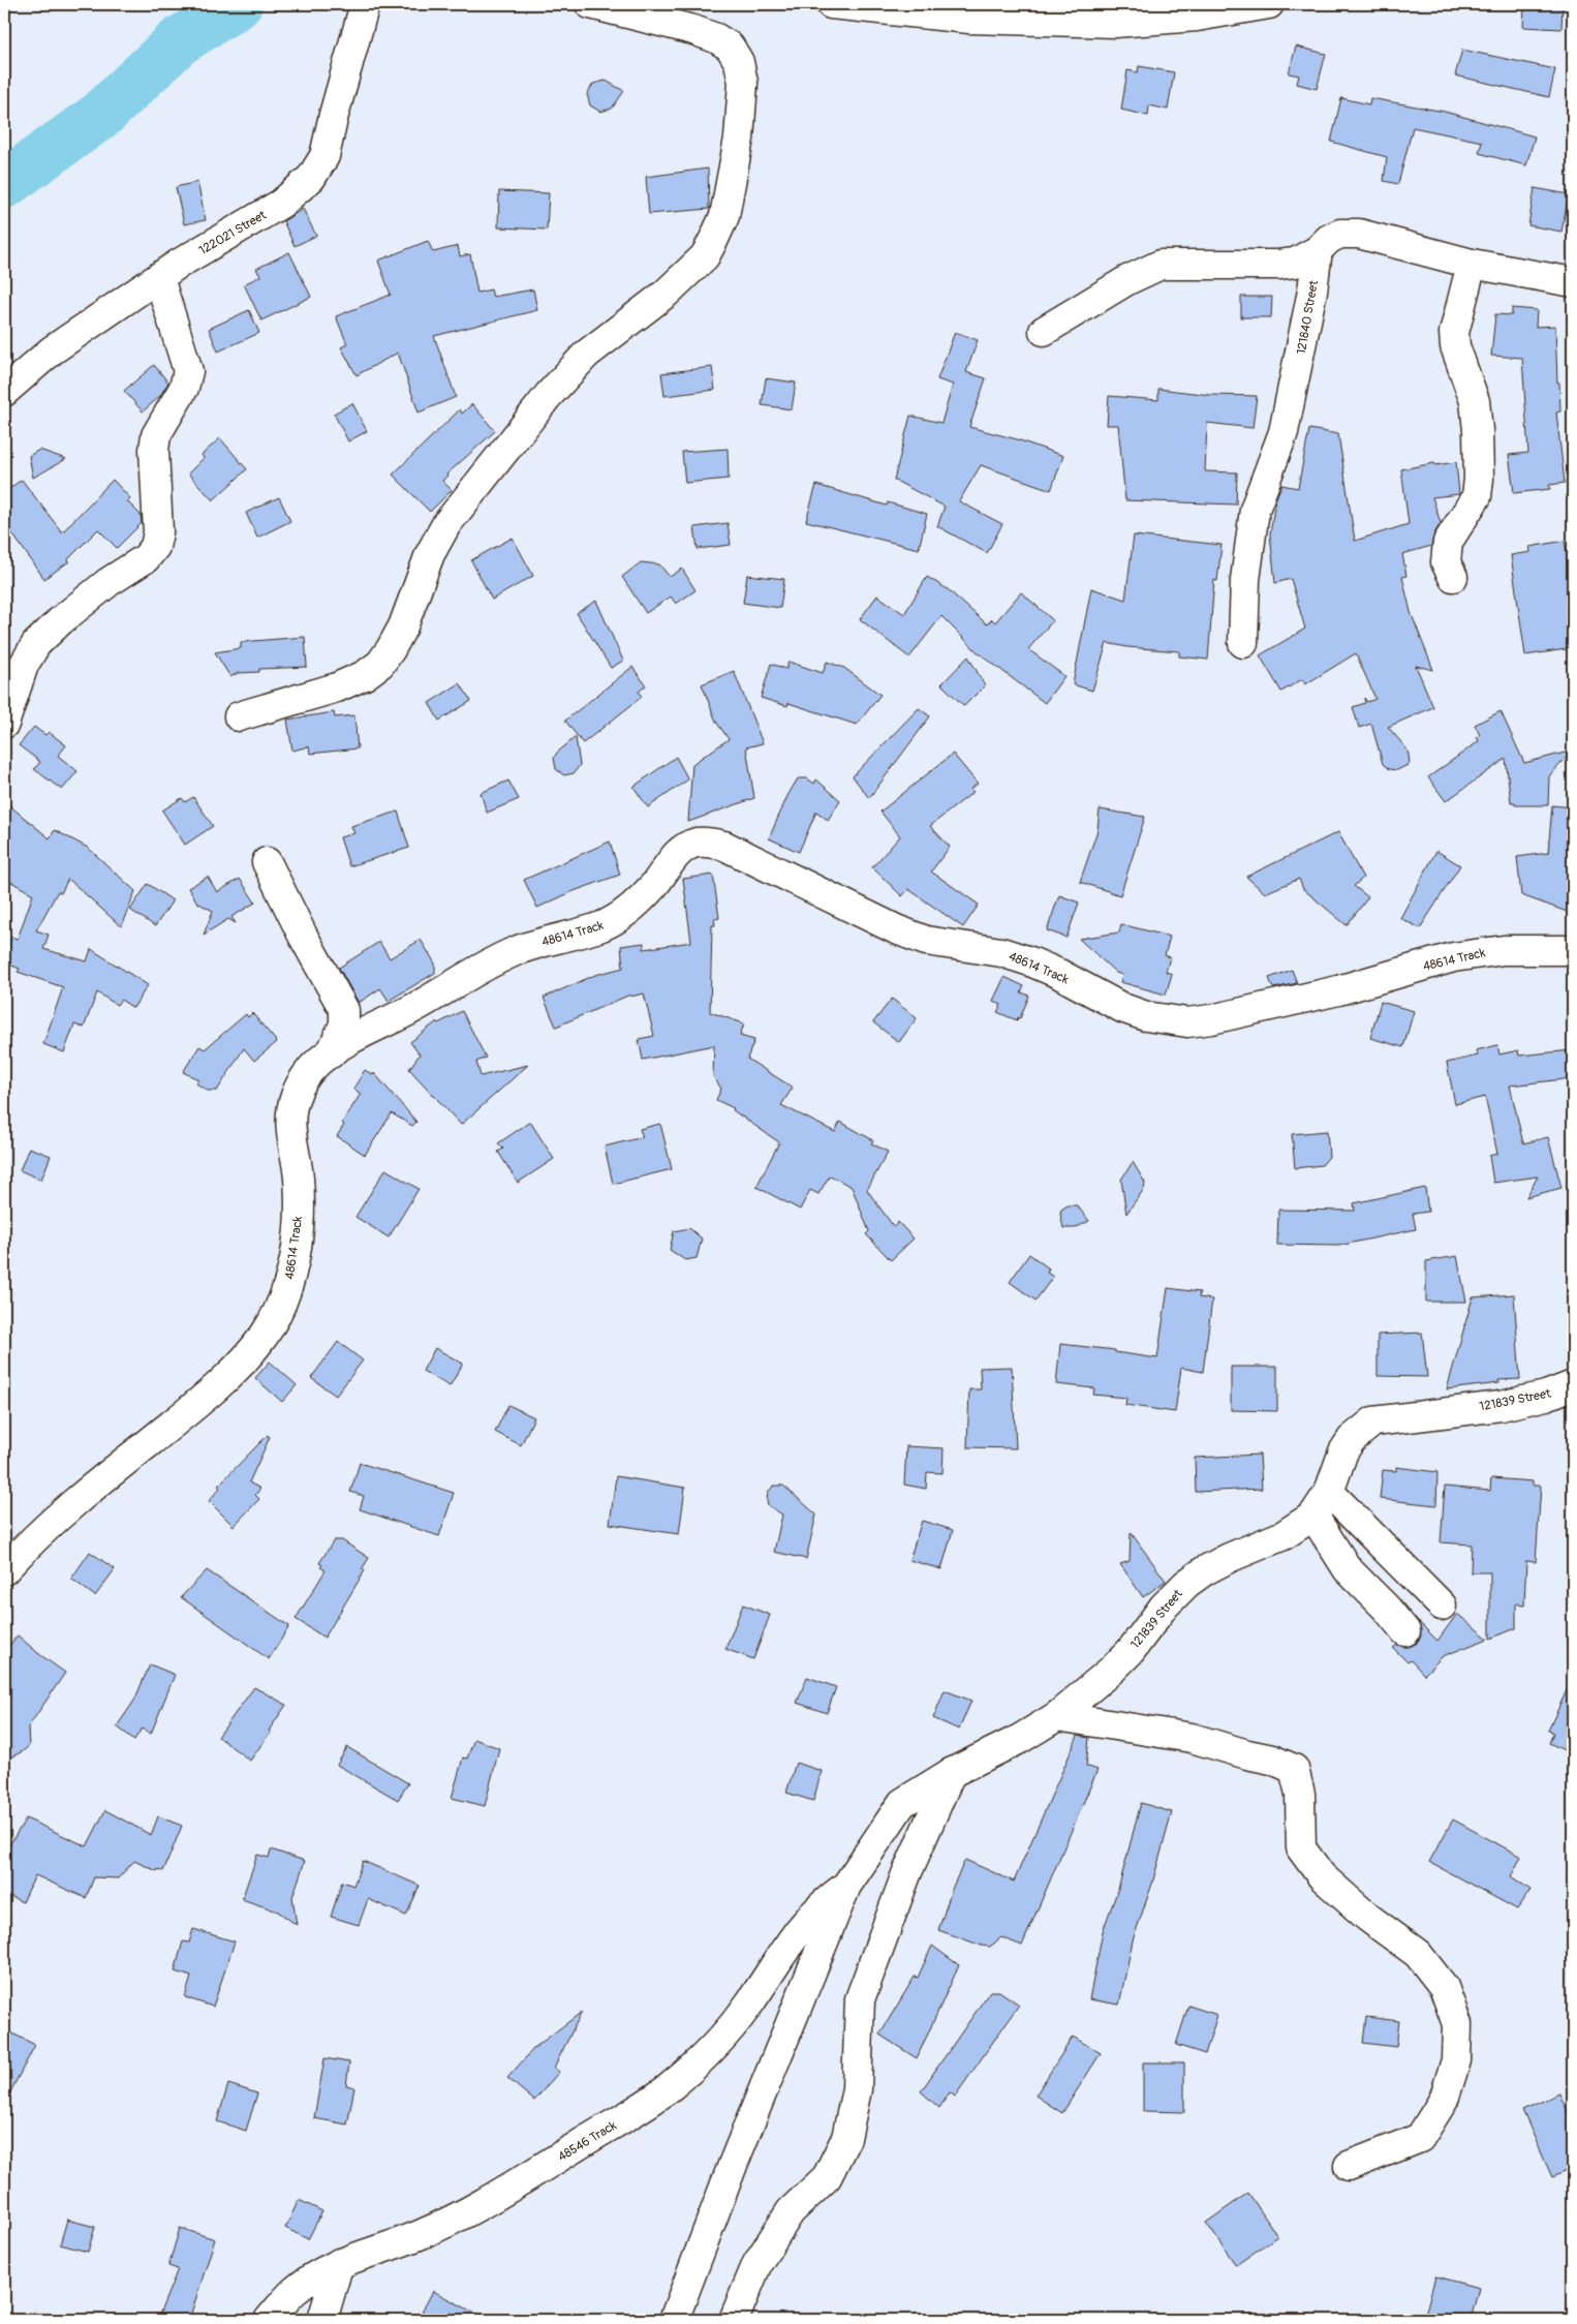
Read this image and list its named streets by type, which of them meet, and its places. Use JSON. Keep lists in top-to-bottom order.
{
  "streets": {
    "street": [
      "122021 Street",
      "121840 Street",
      "48614 Track",
      "121839 Street",
      "48546 Track"
    ]
  },
  "crossings": [
    ["121839 Street", "48546 Track"]
  ]
}
